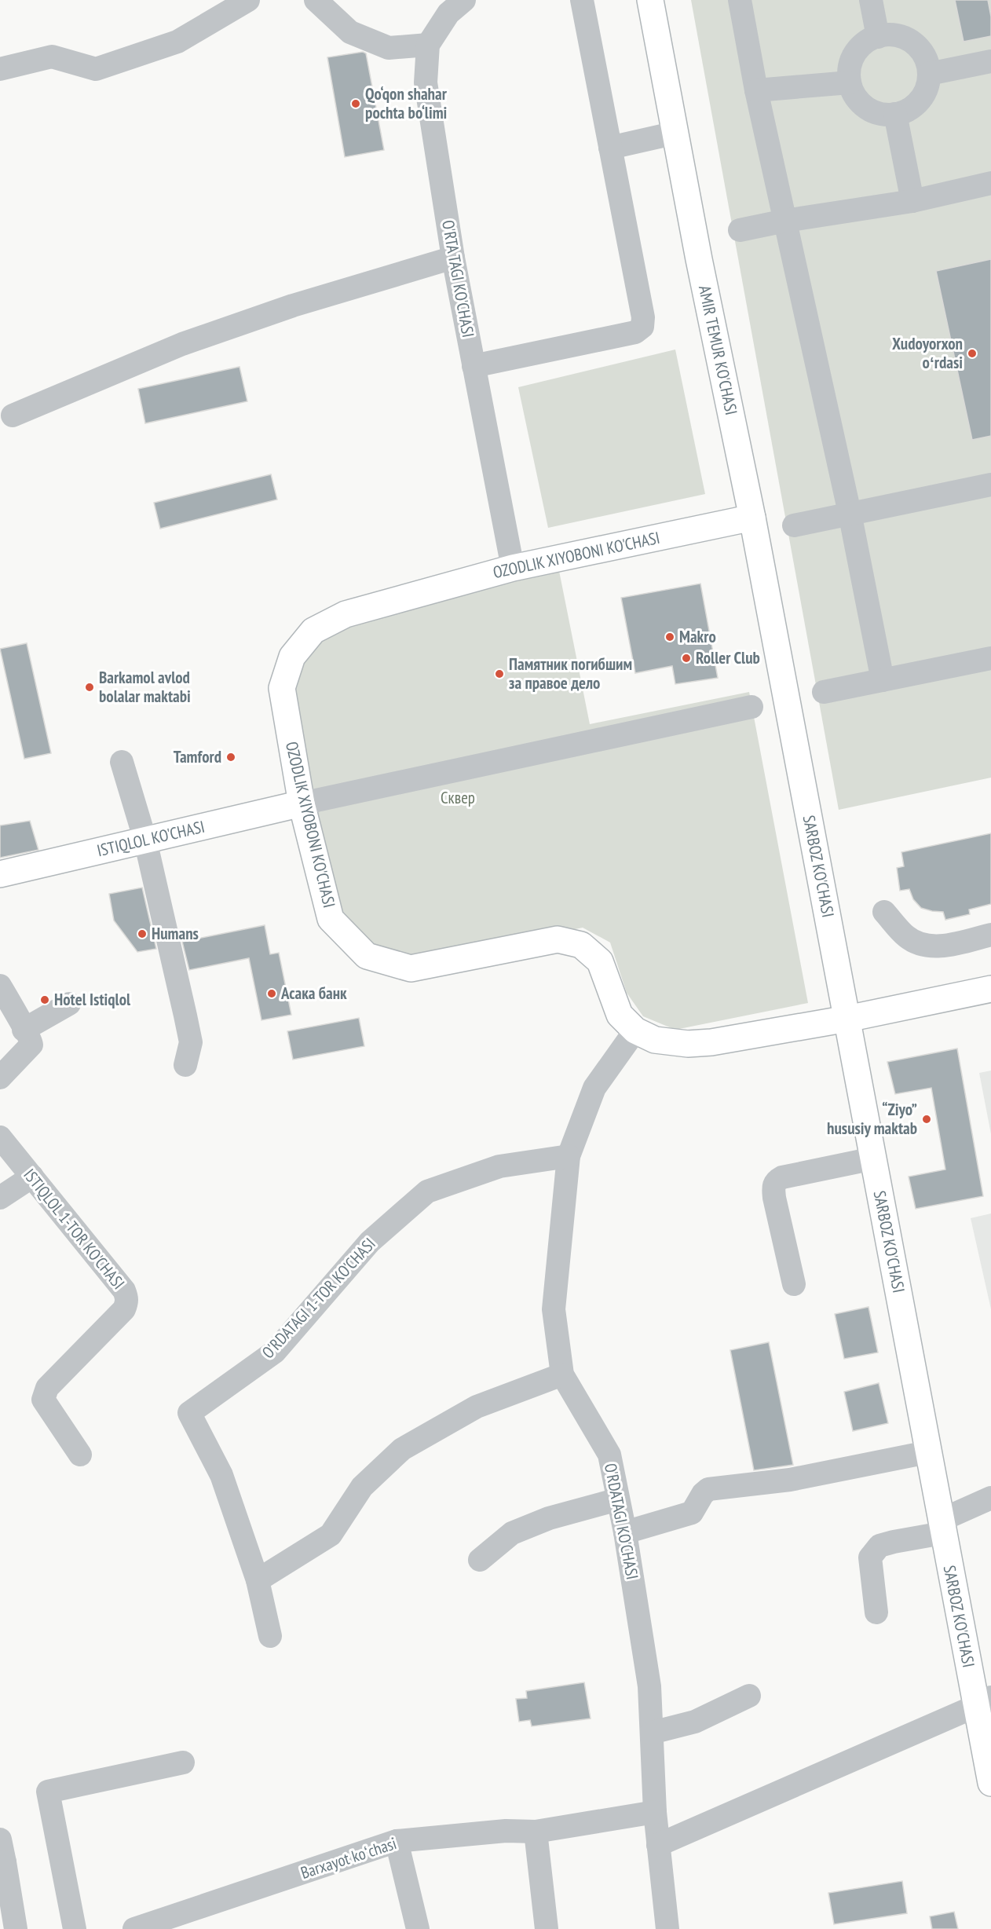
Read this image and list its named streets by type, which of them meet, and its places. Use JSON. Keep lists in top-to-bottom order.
{
  "streets": {
    "main road": [
      "AMIR TEMUR KO'CHASI",
      "OZODLIK XIYOBONI KO'CHASI",
      "ISTIQLOL KO'CHASI",
      "SARBOZ KO'CHASI"
    ],
    "street": [
      "O'RTA TAGI KO'CHASI",
      "ISTIQLOL 1-TOR KO'CHASI",
      "O'RDATAGI 1-TOR KO'CHASI",
      "O'RDATAGI KO'CHASI",
      "Barxayot koʻchasi"
    ]
  },
  "crossings": [
    ["O'RTA TAGI KO'CHASI", "OZODLIK XIYOBONI KO'CHASI"],
    ["AMIR TEMUR KO'CHASI", "OZODLIK XIYOBONI KO'CHASI"],
    ["AMIR TEMUR KO'CHASI", "SARBOZ KO'CHASI"],
    ["OZODLIK XIYOBONI KO'CHASI", "ISTIQLOL KO'CHASI"],
    ["OZODLIK XIYOBONI KO'CHASI", "SARBOZ KO'CHASI"],
    ["OZODLIK XIYOBONI KO'CHASI", "O'RDATAGI KO'CHASI"],
    ["O'RDATAGI 1-TOR KO'CHASI", "O'RDATAGI KO'CHASI"],
    ["O'RDATAGI KO'CHASI", "Barxayot koʻchasi"]
  ],
  "parks": ["Сквер"],
  "places": [
    "Qo‘qon shahar pochta bo‘limi",
    "Xudoyorxon oʻrdasi",
    "Makro",
    "Roller Club",
    "Памятник погибшим за правое дело",
    "Barkamol avlod bolalar maktabi",
    "Tamford",
    "Humans",
    "Асака банк",
    "Hotel Istiqlol",
    "“Ziyo” hususiy maktab"
  ]
}
